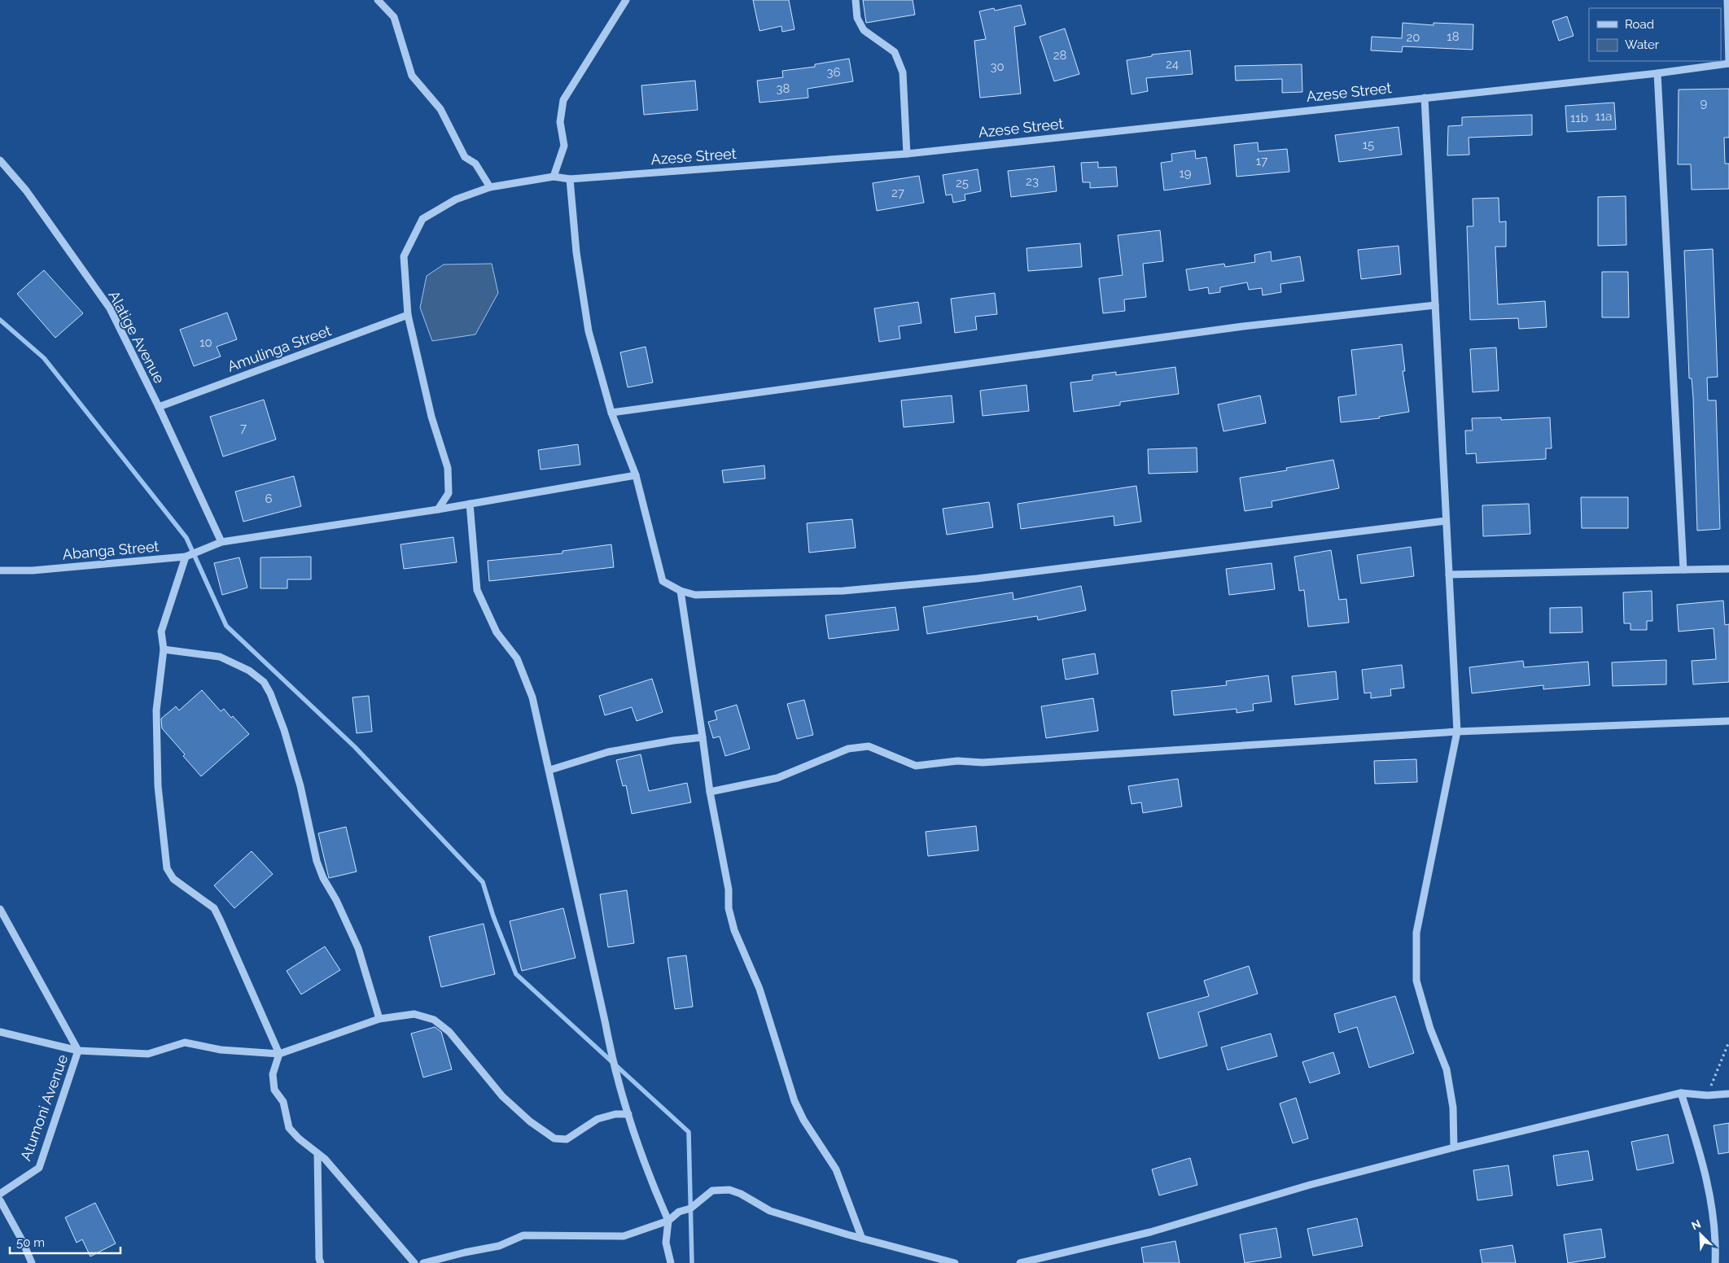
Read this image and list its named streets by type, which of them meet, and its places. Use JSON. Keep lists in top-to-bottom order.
{
  "streets": {
    "street": [
      "Azese Street",
      "Alatige Avenue",
      "Amulinga Street",
      "Abanga Street",
      "Atumoni Avenue"
    ]
  },
  "crossings": [
    ["Azese Street", "Amulinga Street"],
    ["Azese Street", "Abanga Street"],
    ["Alatige Avenue", "Amulinga Street"],
    ["Alatige Avenue", "Abanga Street"]
  ],
  "house_numbers": [
    "18",
    "20",
    "28",
    "24",
    "30",
    "36",
    "38",
    "9",
    "11a",
    "11b",
    "15",
    "17",
    "19",
    "23",
    "25",
    "27",
    "10",
    "7",
    "6"
  ],
  "legend": ["Road", "Water"],
  "scale_bar": "50 m",
  "north": "top left"
}
